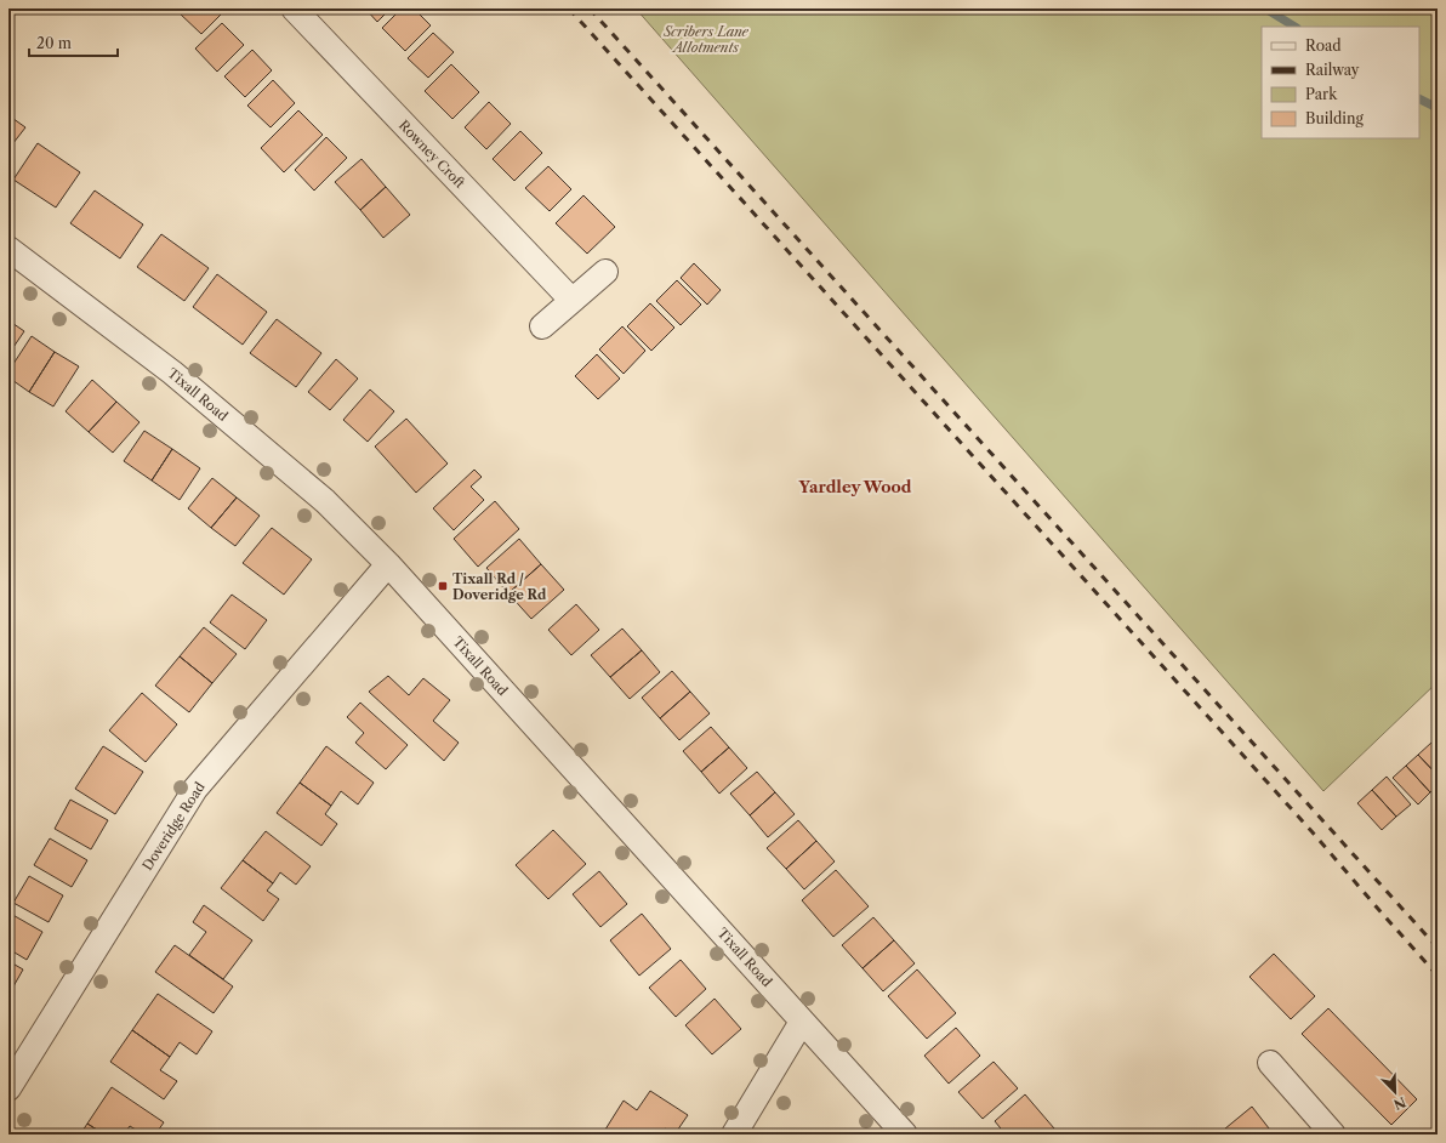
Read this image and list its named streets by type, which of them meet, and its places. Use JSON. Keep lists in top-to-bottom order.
{
  "streets": {
    "street": ["Rowney Croft", "Tixall Road", "Doveridge Road"]
  },
  "crossings": [
    ["Tixall Road", "Doveridge Road"]
  ],
  "districts": ["Yardley Wood"],
  "parks": ["Scribers Lane Allotments"],
  "places": {
    "transit": ["Tixall Rd / Doveridge Rd"]
  },
  "legend": [
    "Road",
    "Railway",
    "Park",
    "Building"
  ],
  "scale_bar": "20 m",
  "north": "bottom right"
}
